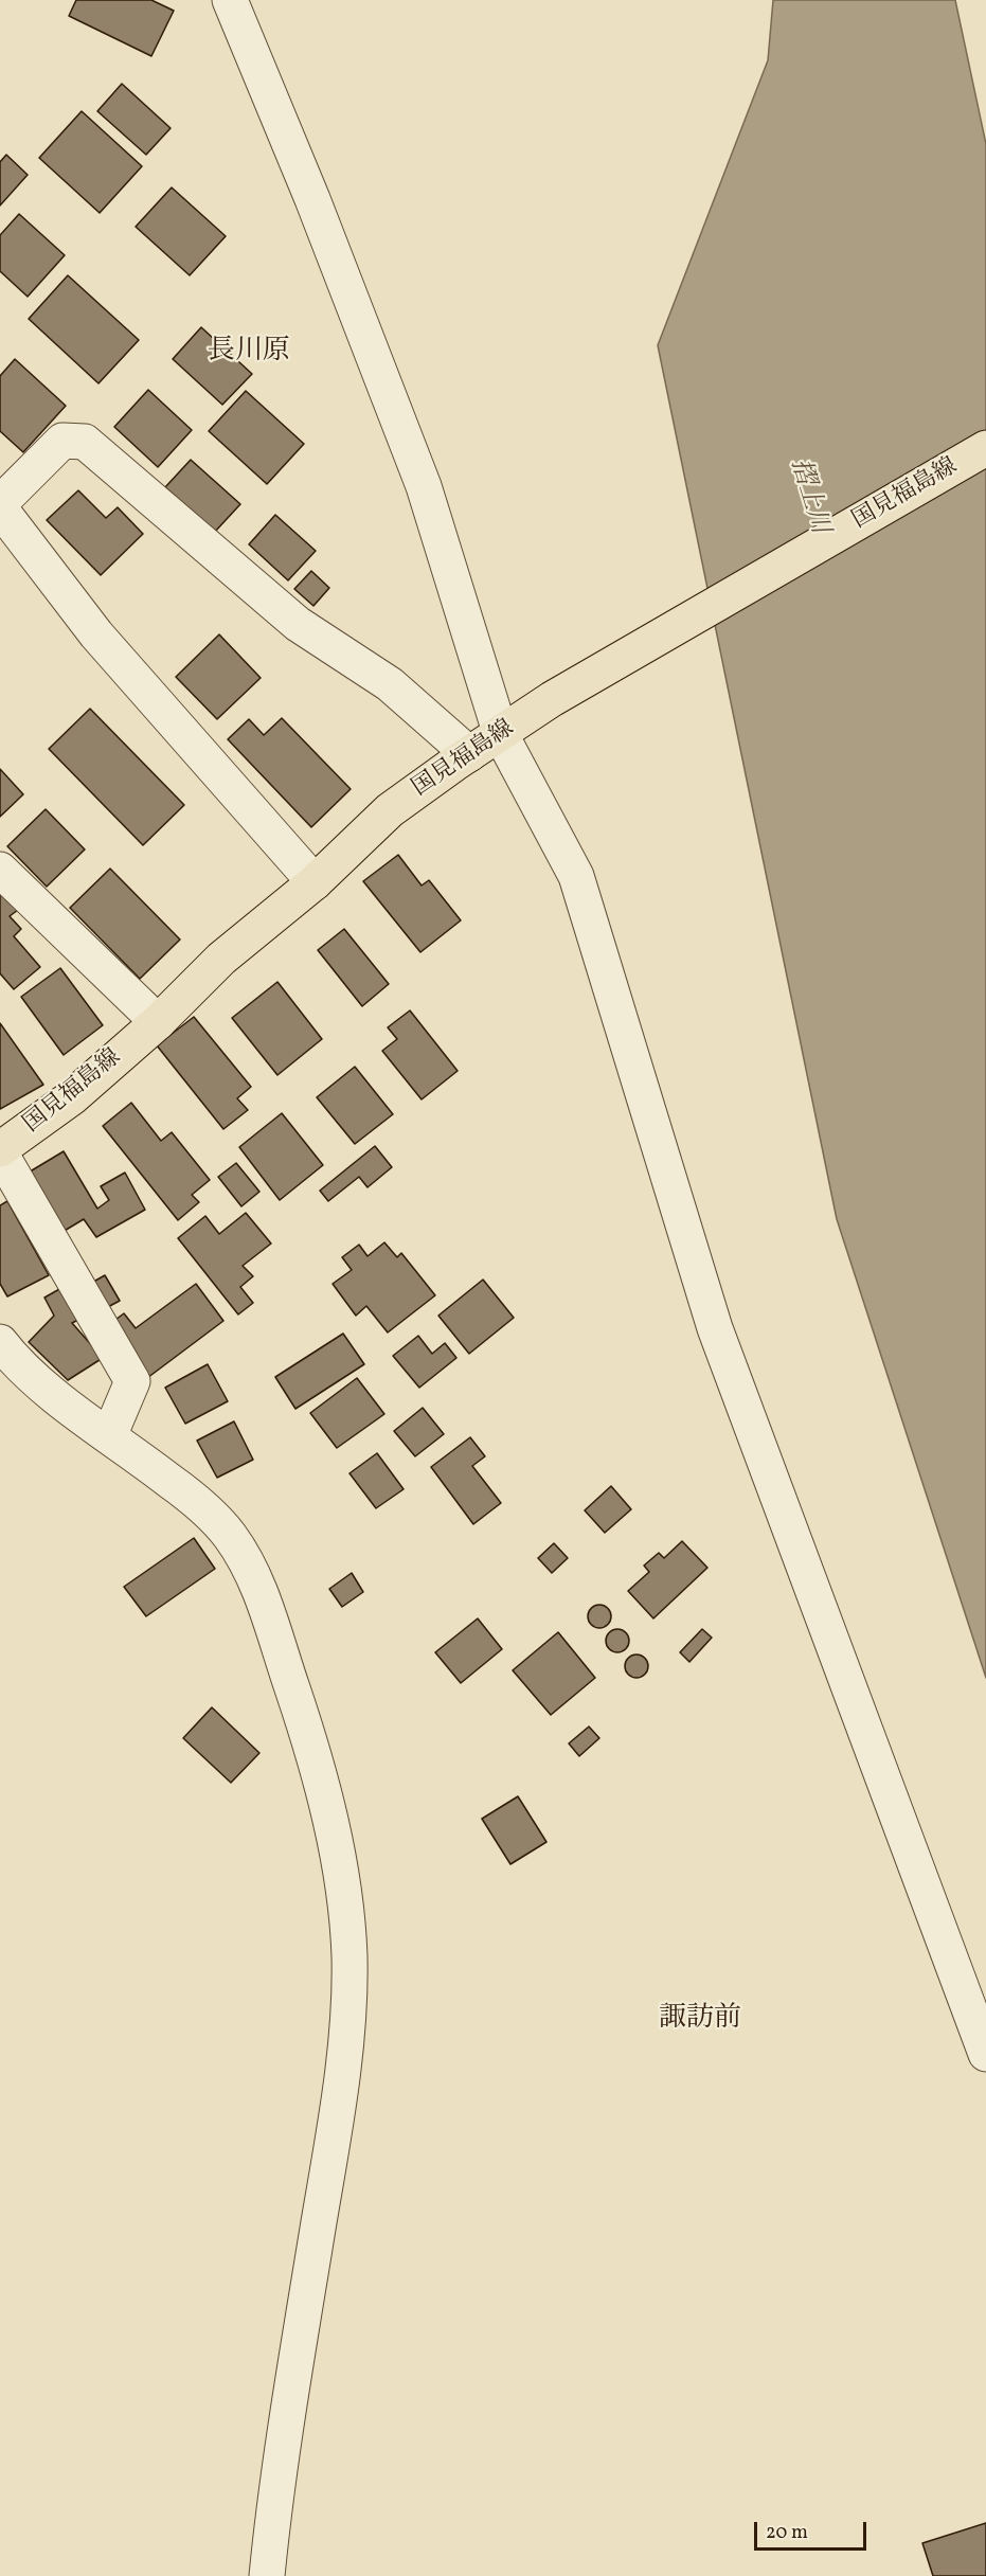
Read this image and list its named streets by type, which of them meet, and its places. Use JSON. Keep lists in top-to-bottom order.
{
  "streets": {
    "main road": ["国見福島線"]
  },
  "districts": ["長川原", "諏訪前"],
  "water": ["摺上川"],
  "scale_bar": "20 m"
}
